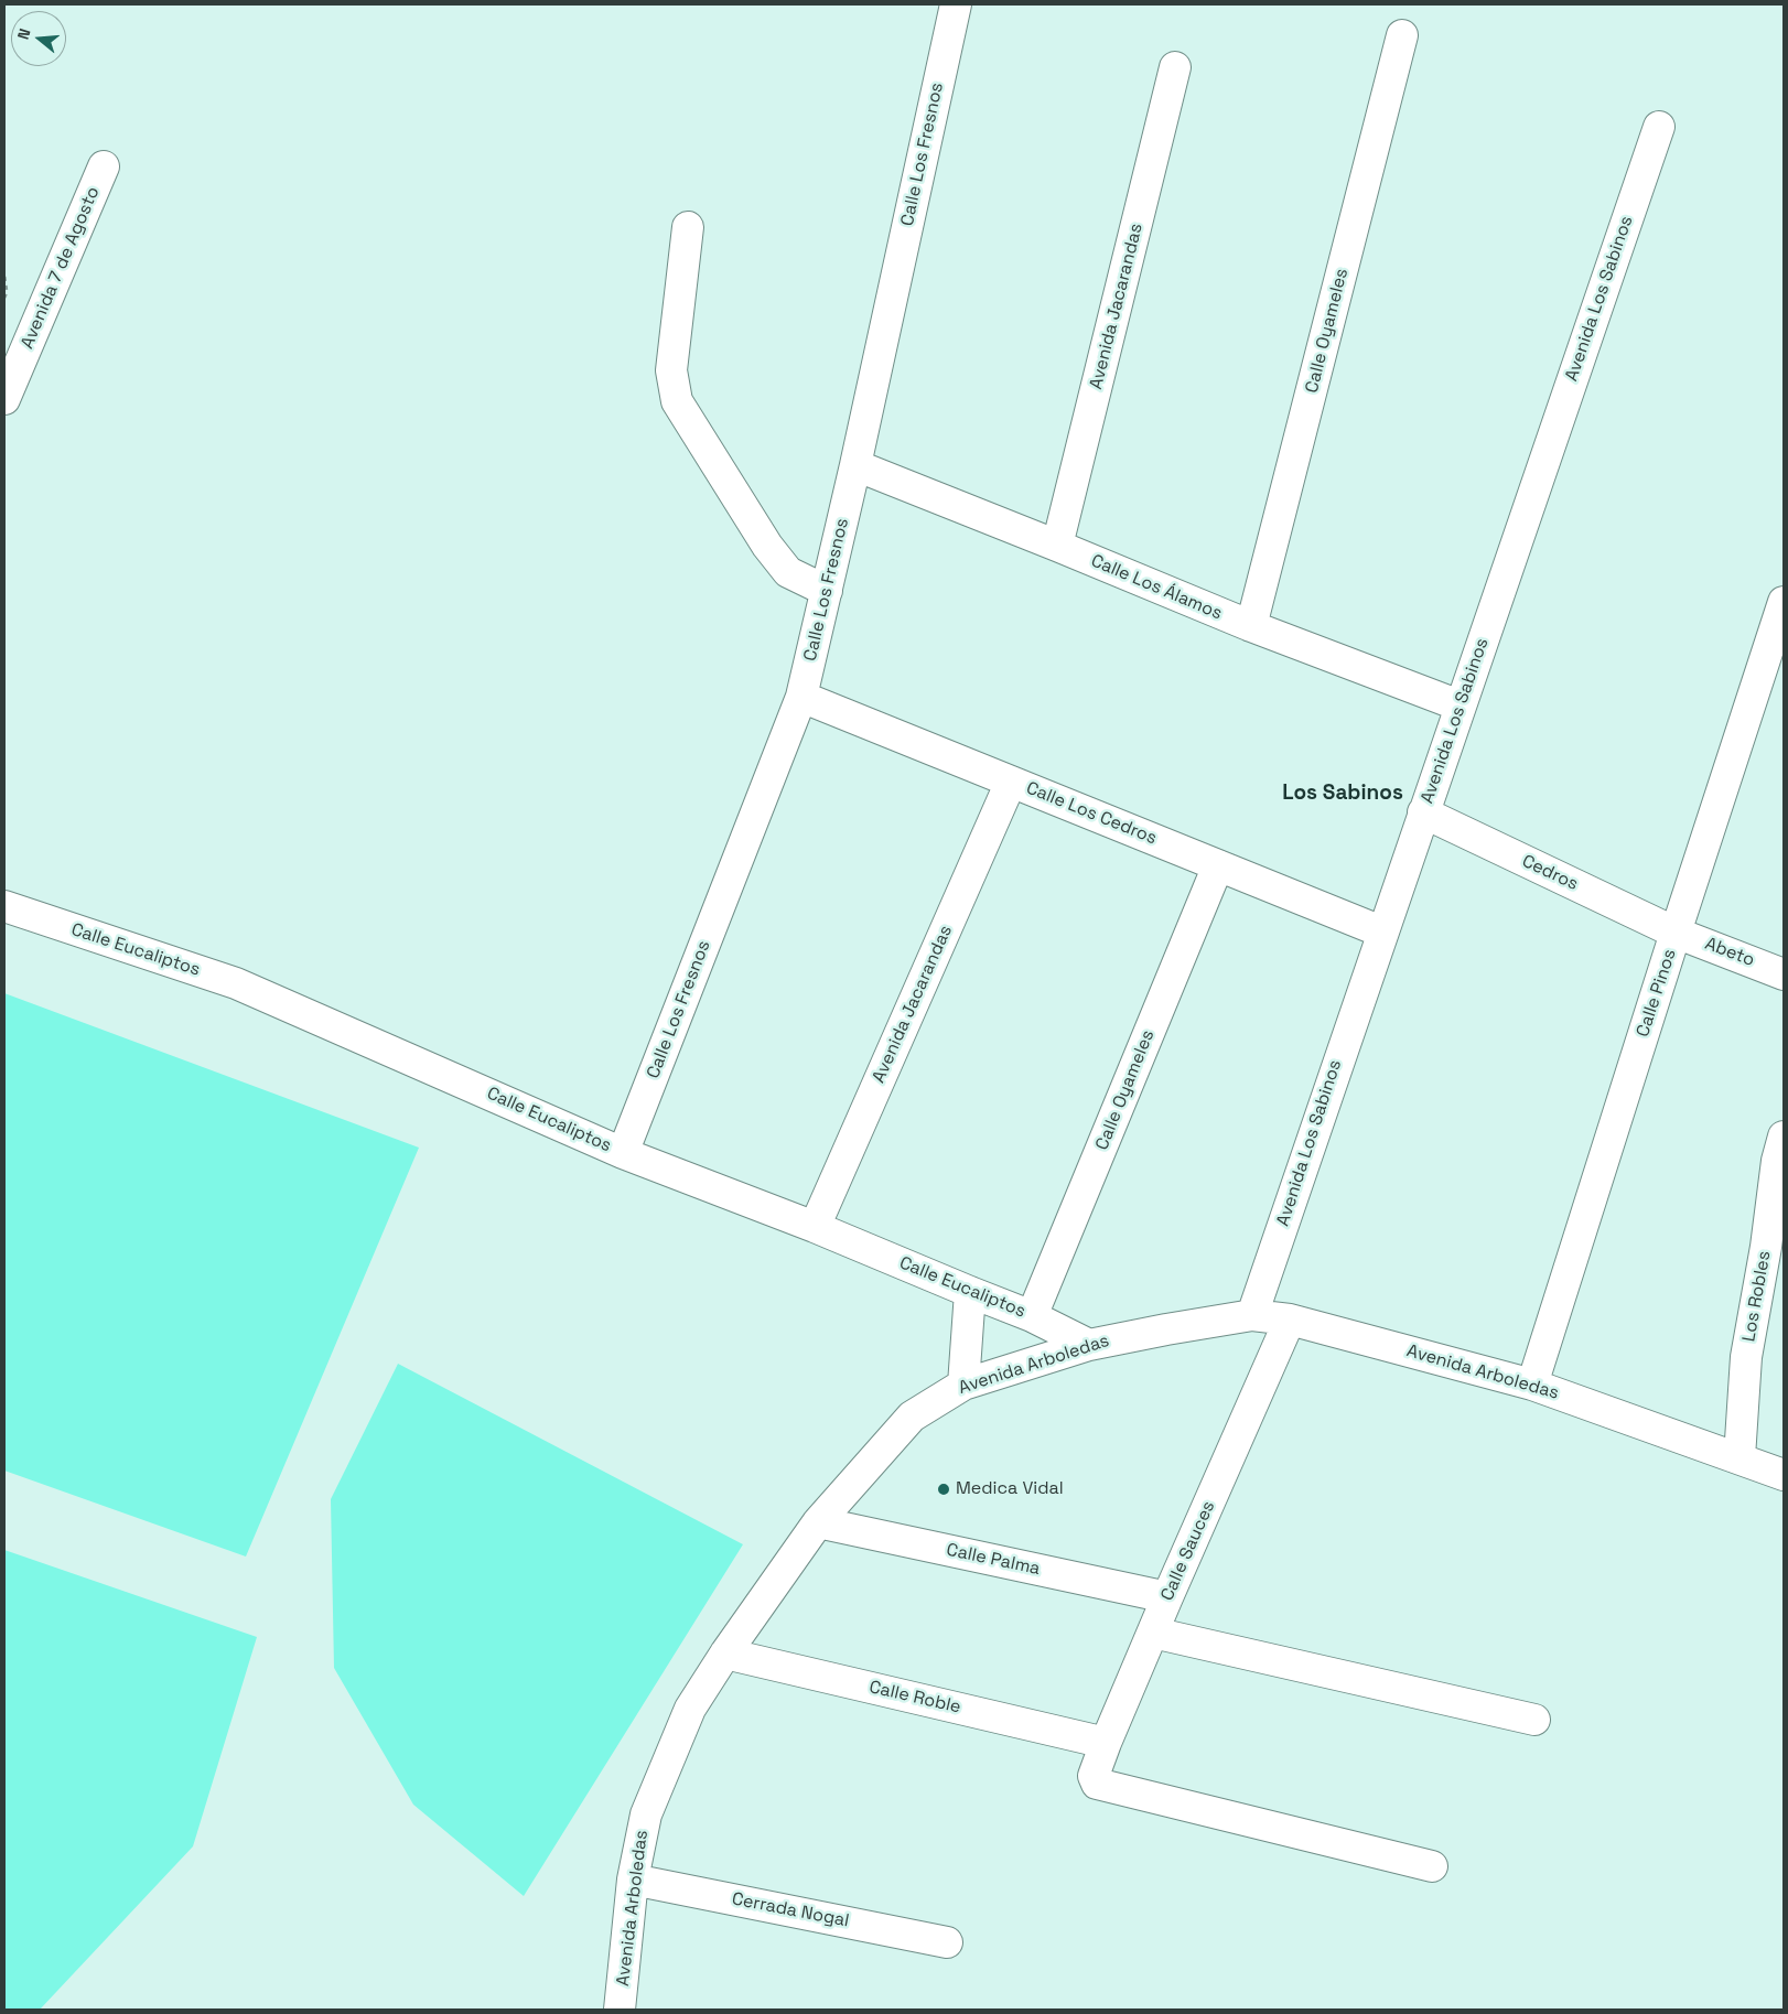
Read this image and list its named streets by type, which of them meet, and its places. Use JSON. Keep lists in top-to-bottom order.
{
  "streets": {
    "street": [
      "Calle Los Fresnos",
      "Avenida 7 de Agosto",
      "Avenida Los Sabinos",
      "Avenida Jacarandas",
      "Calle Oyameles",
      "Calle Los Álamos",
      "Calle Los Cedros",
      "Cedros",
      "Calle Eucaliptos",
      "Abeto",
      "Calle Pinos",
      "Los Robles",
      "Avenida Arboledas",
      "Calle Sauces",
      "Calle Palma",
      "Calle Roble",
      "Cerrada Nogal"
    ]
  },
  "crossings": [
    ["Calle Los Fresnos", "Calle Los Álamos"],
    ["Calle Los Fresnos", "Calle Los Cedros"],
    ["Calle Los Fresnos", "Calle Eucaliptos"],
    ["Avenida Los Sabinos", "Calle Los Álamos"],
    ["Avenida Los Sabinos", "Calle Los Cedros"],
    ["Avenida Los Sabinos", "Cedros"],
    ["Avenida Los Sabinos", "Avenida Arboledas"],
    ["Avenida Jacarandas", "Calle Los Álamos"],
    ["Avenida Jacarandas", "Calle Los Cedros"],
    ["Avenida Jacarandas", "Calle Eucaliptos"],
    ["Calle Oyameles", "Calle Los Álamos"],
    ["Calle Oyameles", "Calle Los Cedros"],
    ["Calle Oyameles", "Calle Eucaliptos"],
    ["Cedros", "Abeto"],
    ["Cedros", "Calle Pinos"],
    ["Calle Eucaliptos", "Avenida Arboledas"],
    ["Abeto", "Calle Pinos"],
    ["Calle Pinos", "Avenida Arboledas"],
    ["Los Robles", "Avenida Arboledas"],
    ["Avenida Arboledas", "Calle Sauces"],
    ["Avenida Arboledas", "Calle Palma"],
    ["Avenida Arboledas", "Calle Roble"],
    ["Avenida Arboledas", "Cerrada Nogal"],
    ["Calle Sauces", "Calle Palma"],
    ["Calle Sauces", "Calle Roble"]
  ],
  "districts": ["Los Sabinos"],
  "places": ["Medica Vidal"],
  "north": "left"
}
